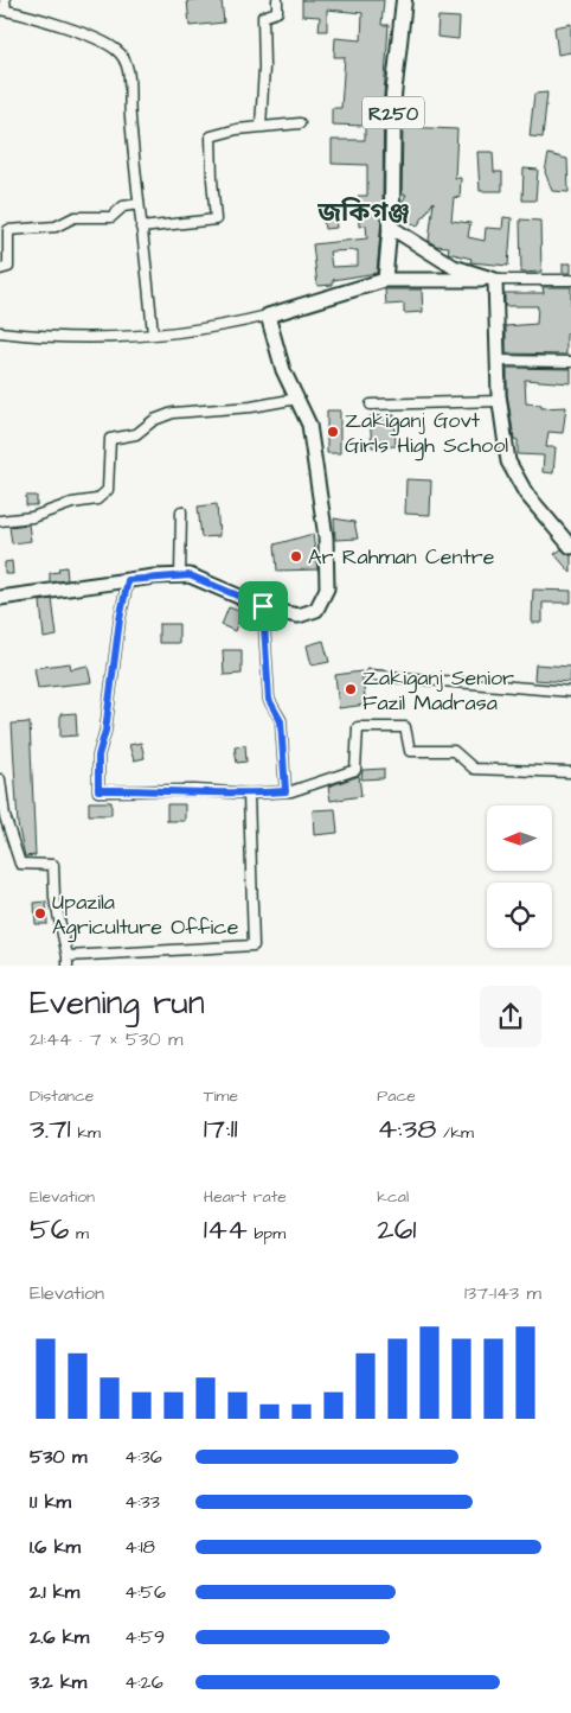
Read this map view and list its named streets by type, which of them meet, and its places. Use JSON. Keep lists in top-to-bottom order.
{
  "streets": {
    "main road": ["R250"]
  },
  "districts": ["জকিগঞ্জ"],
  "places": [
    "Zakiganj Govt Girls High School",
    "Ar Rahman Centre",
    "Zakiganj Senior Fazil Madrasa",
    "Upazila Agriculture Office"
  ],
  "north": "left",
  "page": {
    "heading": ["Evening run", "21:44 · 7 × 530 m"],
    "stats": [
      ["Distance", "3.71 km"],
      ["Time", "17:11"],
      ["Pace", "4:38 /km"],
      ["Elevation", "56 m"],
      ["Heart rate", "144 bpm"],
      ["kcal", "261"]
    ],
    "chart": ["Elevation", "137–143 m"],
    "list": [
      {
        "name": "530 m",
        "note": "4:36"
      },
      {
        "name": "1.1 km",
        "note": "4:33"
      },
      {
        "name": "1.6 km",
        "note": "4:18"
      },
      {
        "name": "2.1 km",
        "note": "4:56"
      },
      {
        "name": "2.6 km",
        "note": "4:59"
      },
      {
        "name": "3.2 km",
        "note": "4:26"
      }
    ]
  }
}
